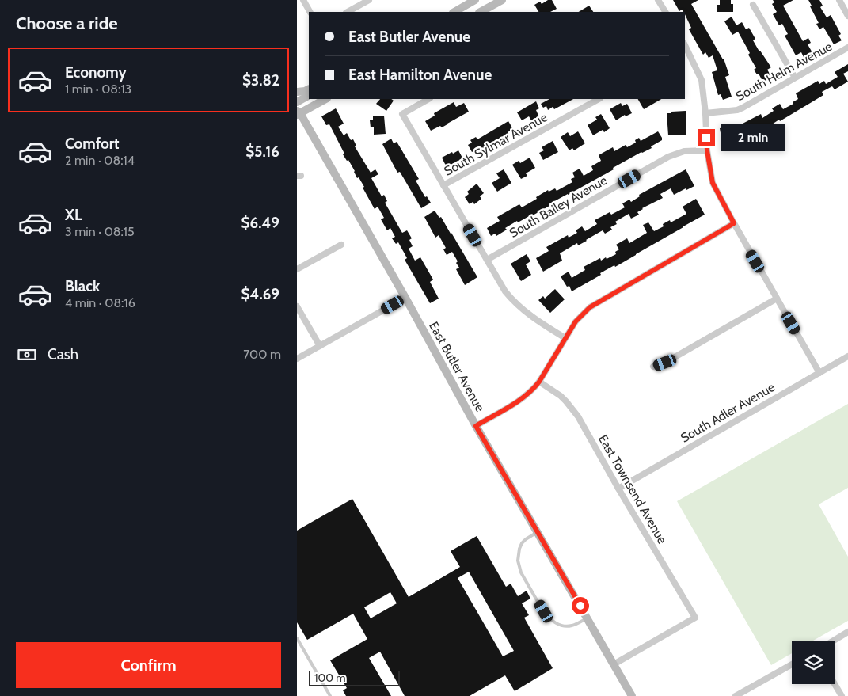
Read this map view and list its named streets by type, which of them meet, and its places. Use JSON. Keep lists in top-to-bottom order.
{
  "streets": {
    "street": [
      "South Helm Avenue",
      "South Sylmar Avenue",
      "South Bailey Avenue",
      "East Butler Avenue",
      "South Adler Avenue",
      "East Townsend Avenue"
    ]
  },
  "crossings": [
    ["East Butler Avenue", "East Townsend Avenue"],
    ["South Adler Avenue", "East Townsend Avenue"]
  ],
  "scale_bar": "100 m",
  "page": {
    "heading": "Choose a ride",
    "banner": ["East Butler Avenue", "East Hamilton Avenue"],
    "list": [
      {
        "name": "Economy",
        "note": "1 min · 08:13",
        "value": "$3.82"
      },
      {
        "name": "Comfort",
        "note": "2 min · 08:14",
        "value": "$5.16"
      },
      {
        "name": "XL",
        "note": "3 min · 08:15",
        "value": "$6.49"
      },
      {
        "name": "Black",
        "note": "4 min · 08:16",
        "value": "$4.69"
      }
    ],
    "bubble": "2 min",
    "pay": ["Cash", "700 m"],
    "buttons": "Confirm",
    "scale": "100 m"
  }
}
